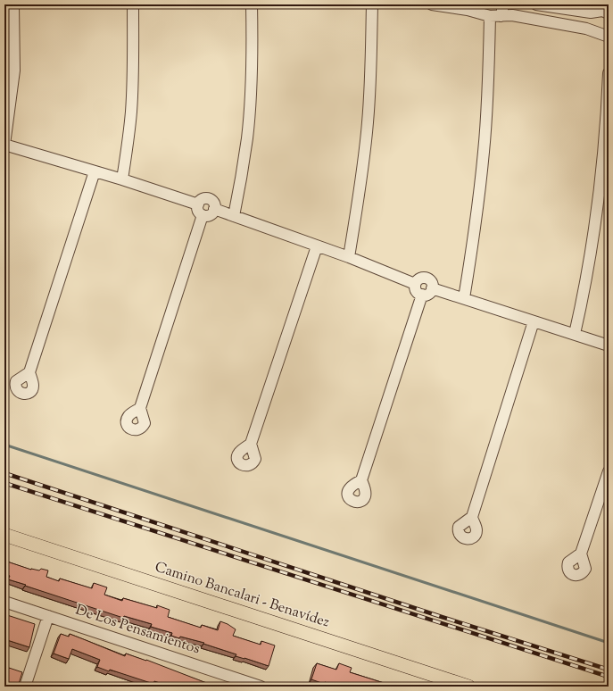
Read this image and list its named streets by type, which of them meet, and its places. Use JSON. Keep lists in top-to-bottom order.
{
  "streets": {
    "main road": ["Camino Bancalari - Benavídez"],
    "street": ["De Los Pensamientos"]
  }
}
